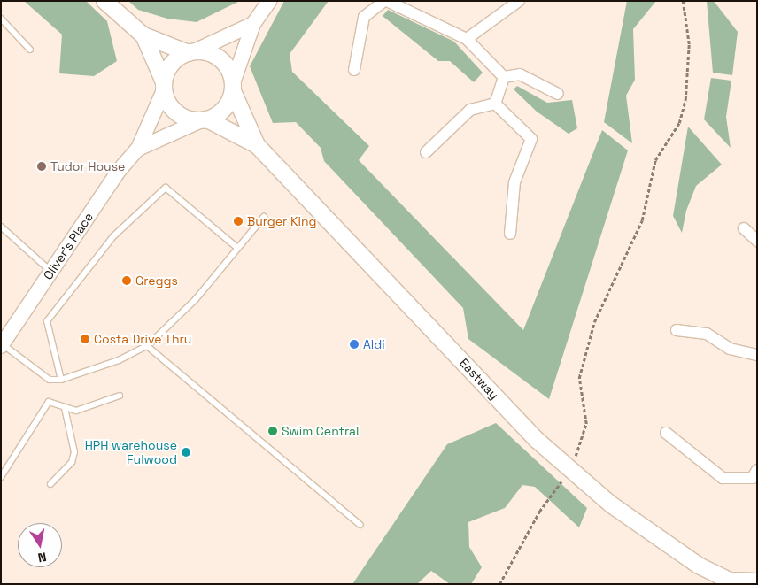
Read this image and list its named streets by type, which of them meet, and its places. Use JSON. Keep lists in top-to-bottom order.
{
  "streets": {
    "main road": ["Eastway"],
    "street": ["Oliver's Place"]
  },
  "crossings": [
    ["Oliver's Place", "Eastway"]
  ],
  "places": [
    "Tudor House",
    "Burger King",
    "Greggs",
    "Costa Drive Thru",
    "Aldi",
    "Swim Central",
    "HPH warehouse Fulwood"
  ],
  "north": "bottom"
}
